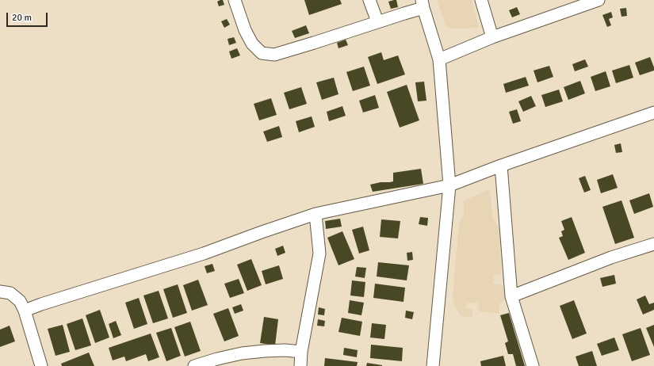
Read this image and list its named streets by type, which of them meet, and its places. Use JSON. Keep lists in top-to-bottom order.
{
  "scale_bar": "20 m"
}
